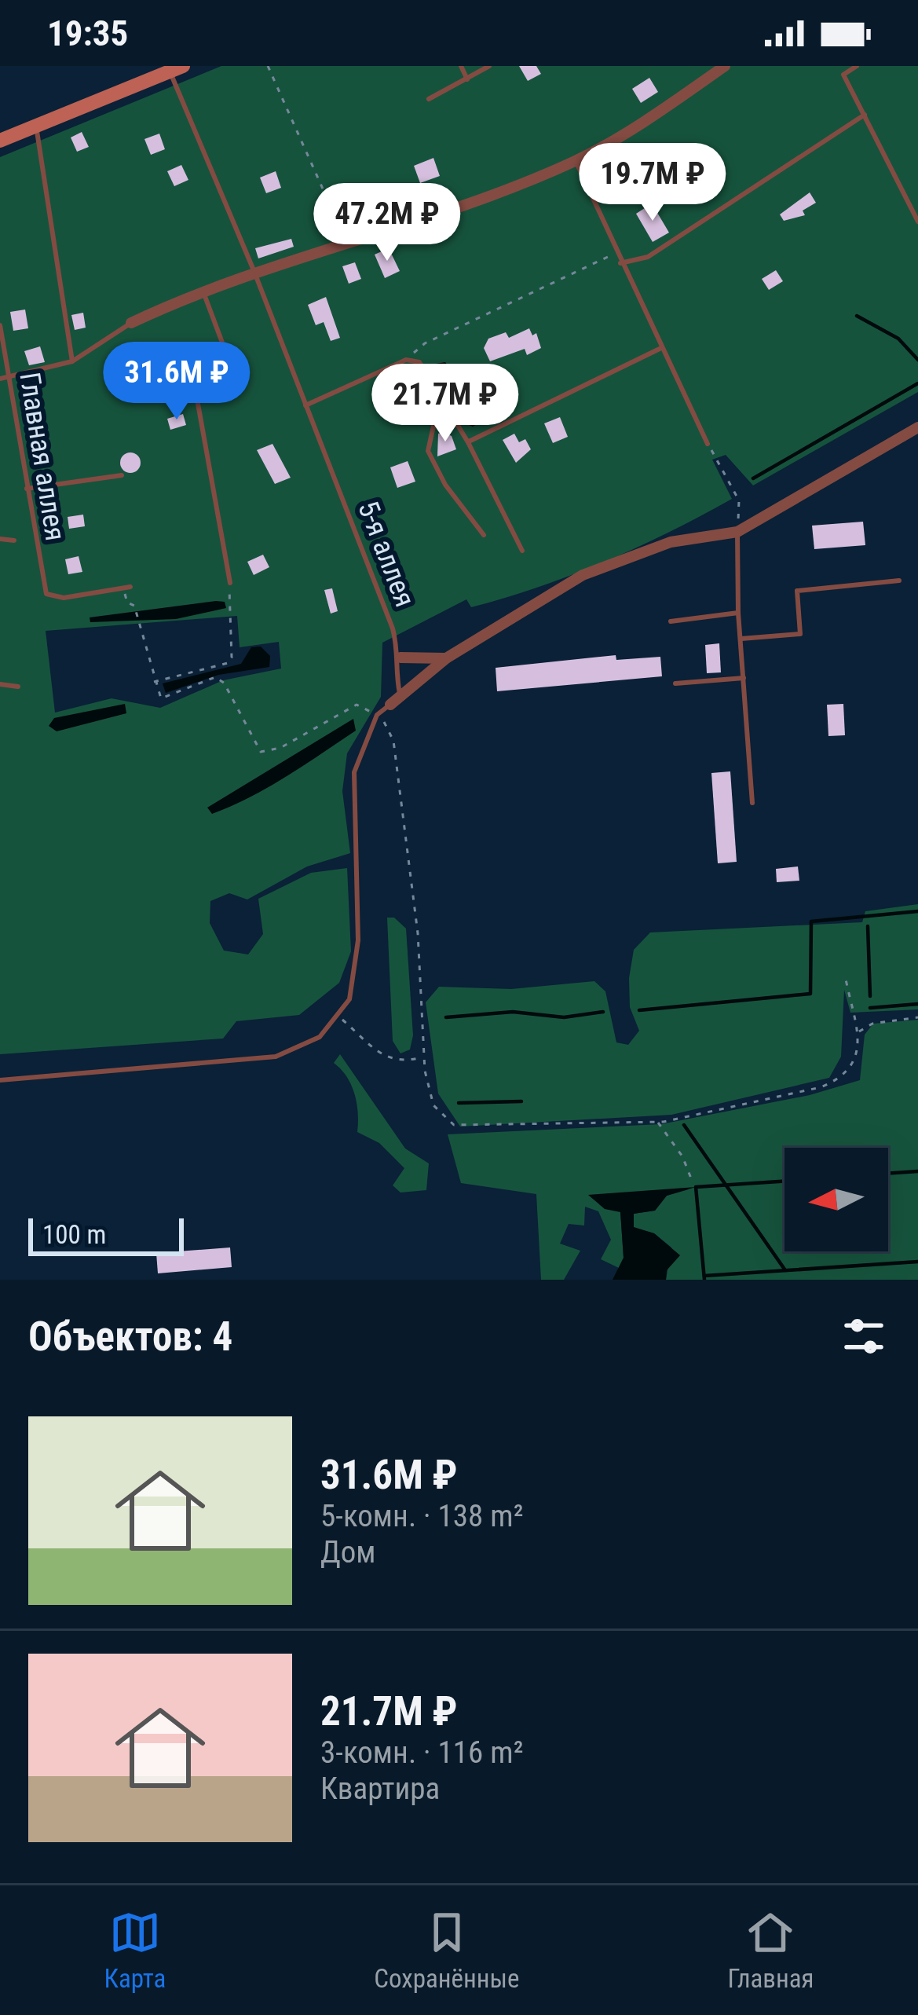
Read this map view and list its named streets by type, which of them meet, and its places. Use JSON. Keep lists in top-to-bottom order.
{
  "streets": {
    "lane": ["Главная аллея", "5-я аллея"]
  },
  "scale_bar": "100 m",
  "north": "left",
  "page": {
    "status": "19:35",
    "price": [
      "19.7M ₽",
      "47.2M ₽",
      "31.6M ₽",
      "21.7M ₽"
    ],
    "scale": "100 m",
    "heading": "Объектов: 4",
    "list": [
      {
        "name": "31.6M ₽",
        "note": "5-комн. · 138 m² · Дом"
      },
      {
        "name": "21.7M ₽",
        "note": "3-комн. · 116 m² · Квартира"
      }
    ],
    "tabs": ["Карта", "Сохранённые", "Главная"]
  }
}
